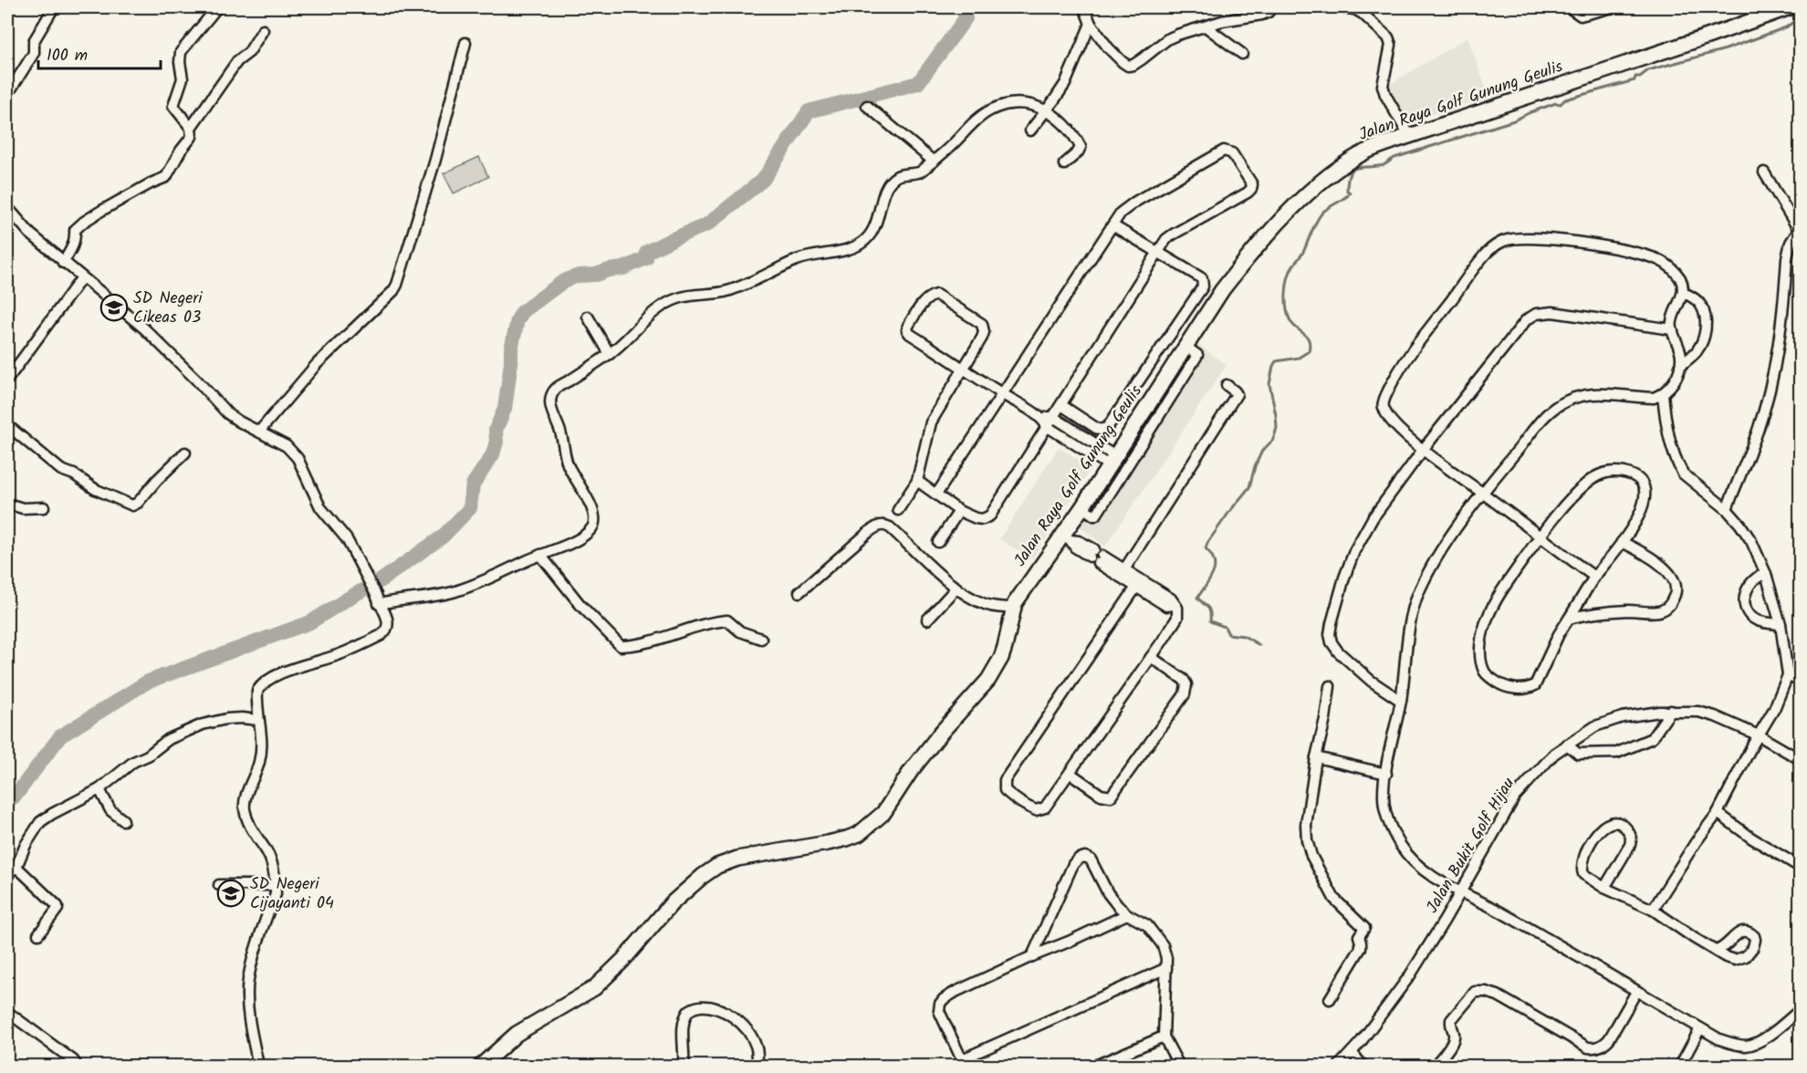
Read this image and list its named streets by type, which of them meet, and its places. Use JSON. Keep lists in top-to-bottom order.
{
  "streets": {
    "main road": ["Jalan Raya Golf Gunung Geulis"],
    "street": ["Jalan Bukit Golf Hijau"]
  },
  "places": {
    "school or university": ["SD Negeri Cikeas 03", "SD Negeri Cijayanti 04"]
  },
  "scale_bar": "100 m"
}
